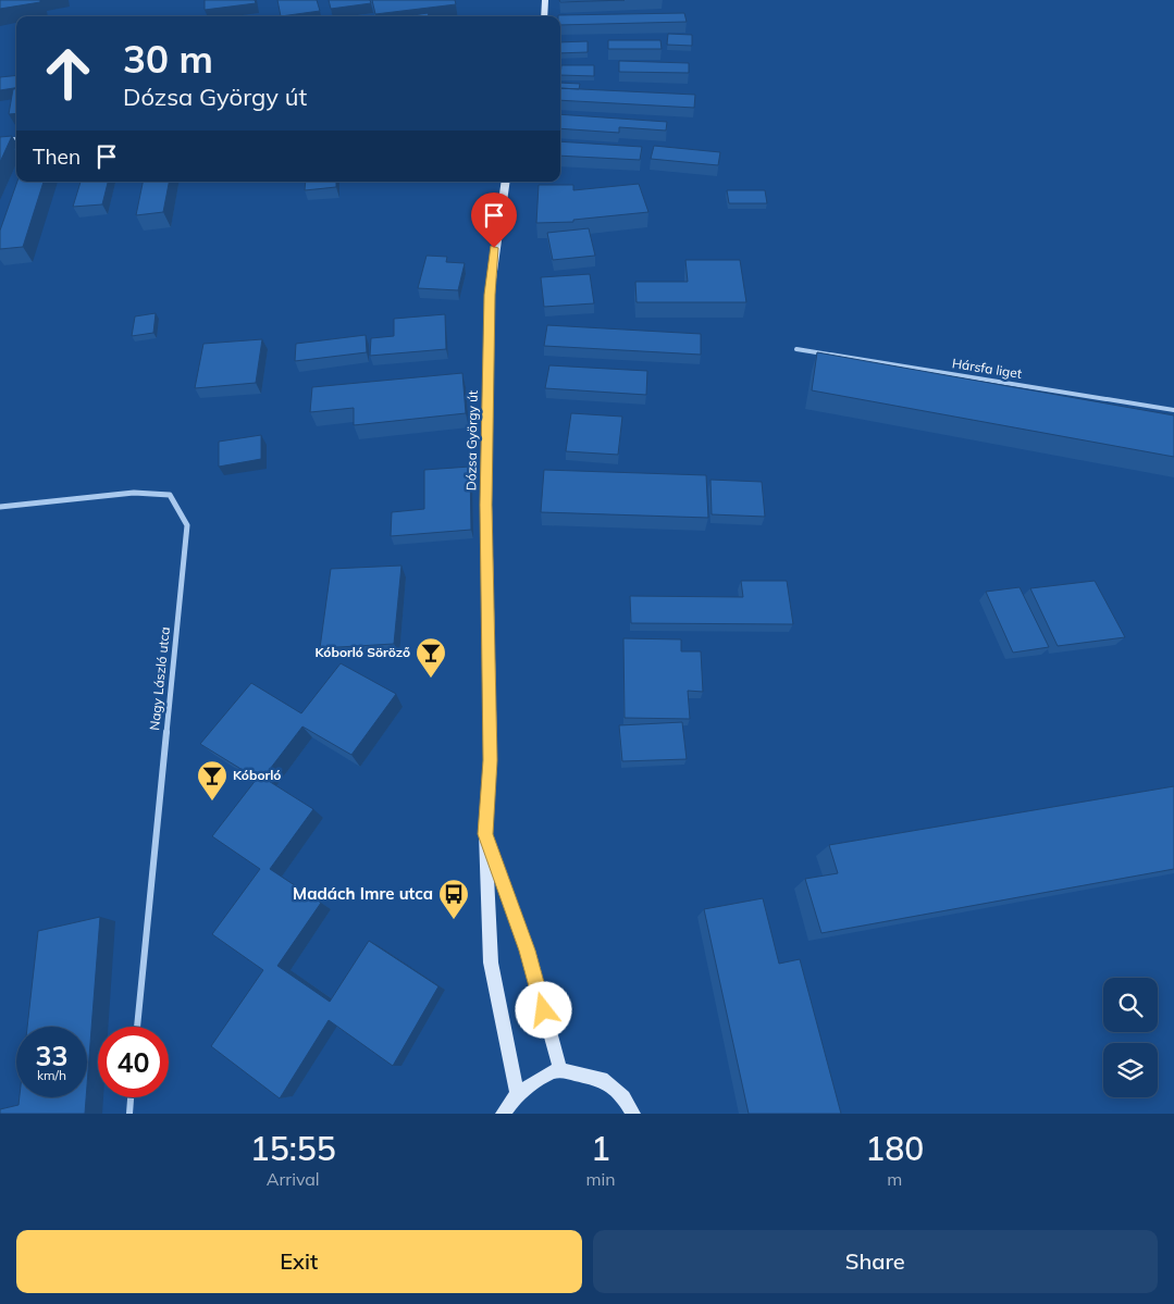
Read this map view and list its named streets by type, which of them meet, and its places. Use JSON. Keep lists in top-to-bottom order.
{
  "streets": {
    "street": ["Hársfa liget", "Dózsa György út", "Nagy László utca"]
  },
  "places": {
    "bar": ["Kóborló Söröző", "Kóborló"],
    "bus stop": ["Madách Imre utca"]
  },
  "page": {
    "turn": ["30 m", "Dózsa György út"],
    "then": "Then",
    "speed": "33 km/h",
    "limit": "40",
    "eta": [
      "15:55",
      "Arrival",
      "1",
      "min",
      "180",
      "m"
    ],
    "buttons": ["Exit", "Share"]
  }
}
